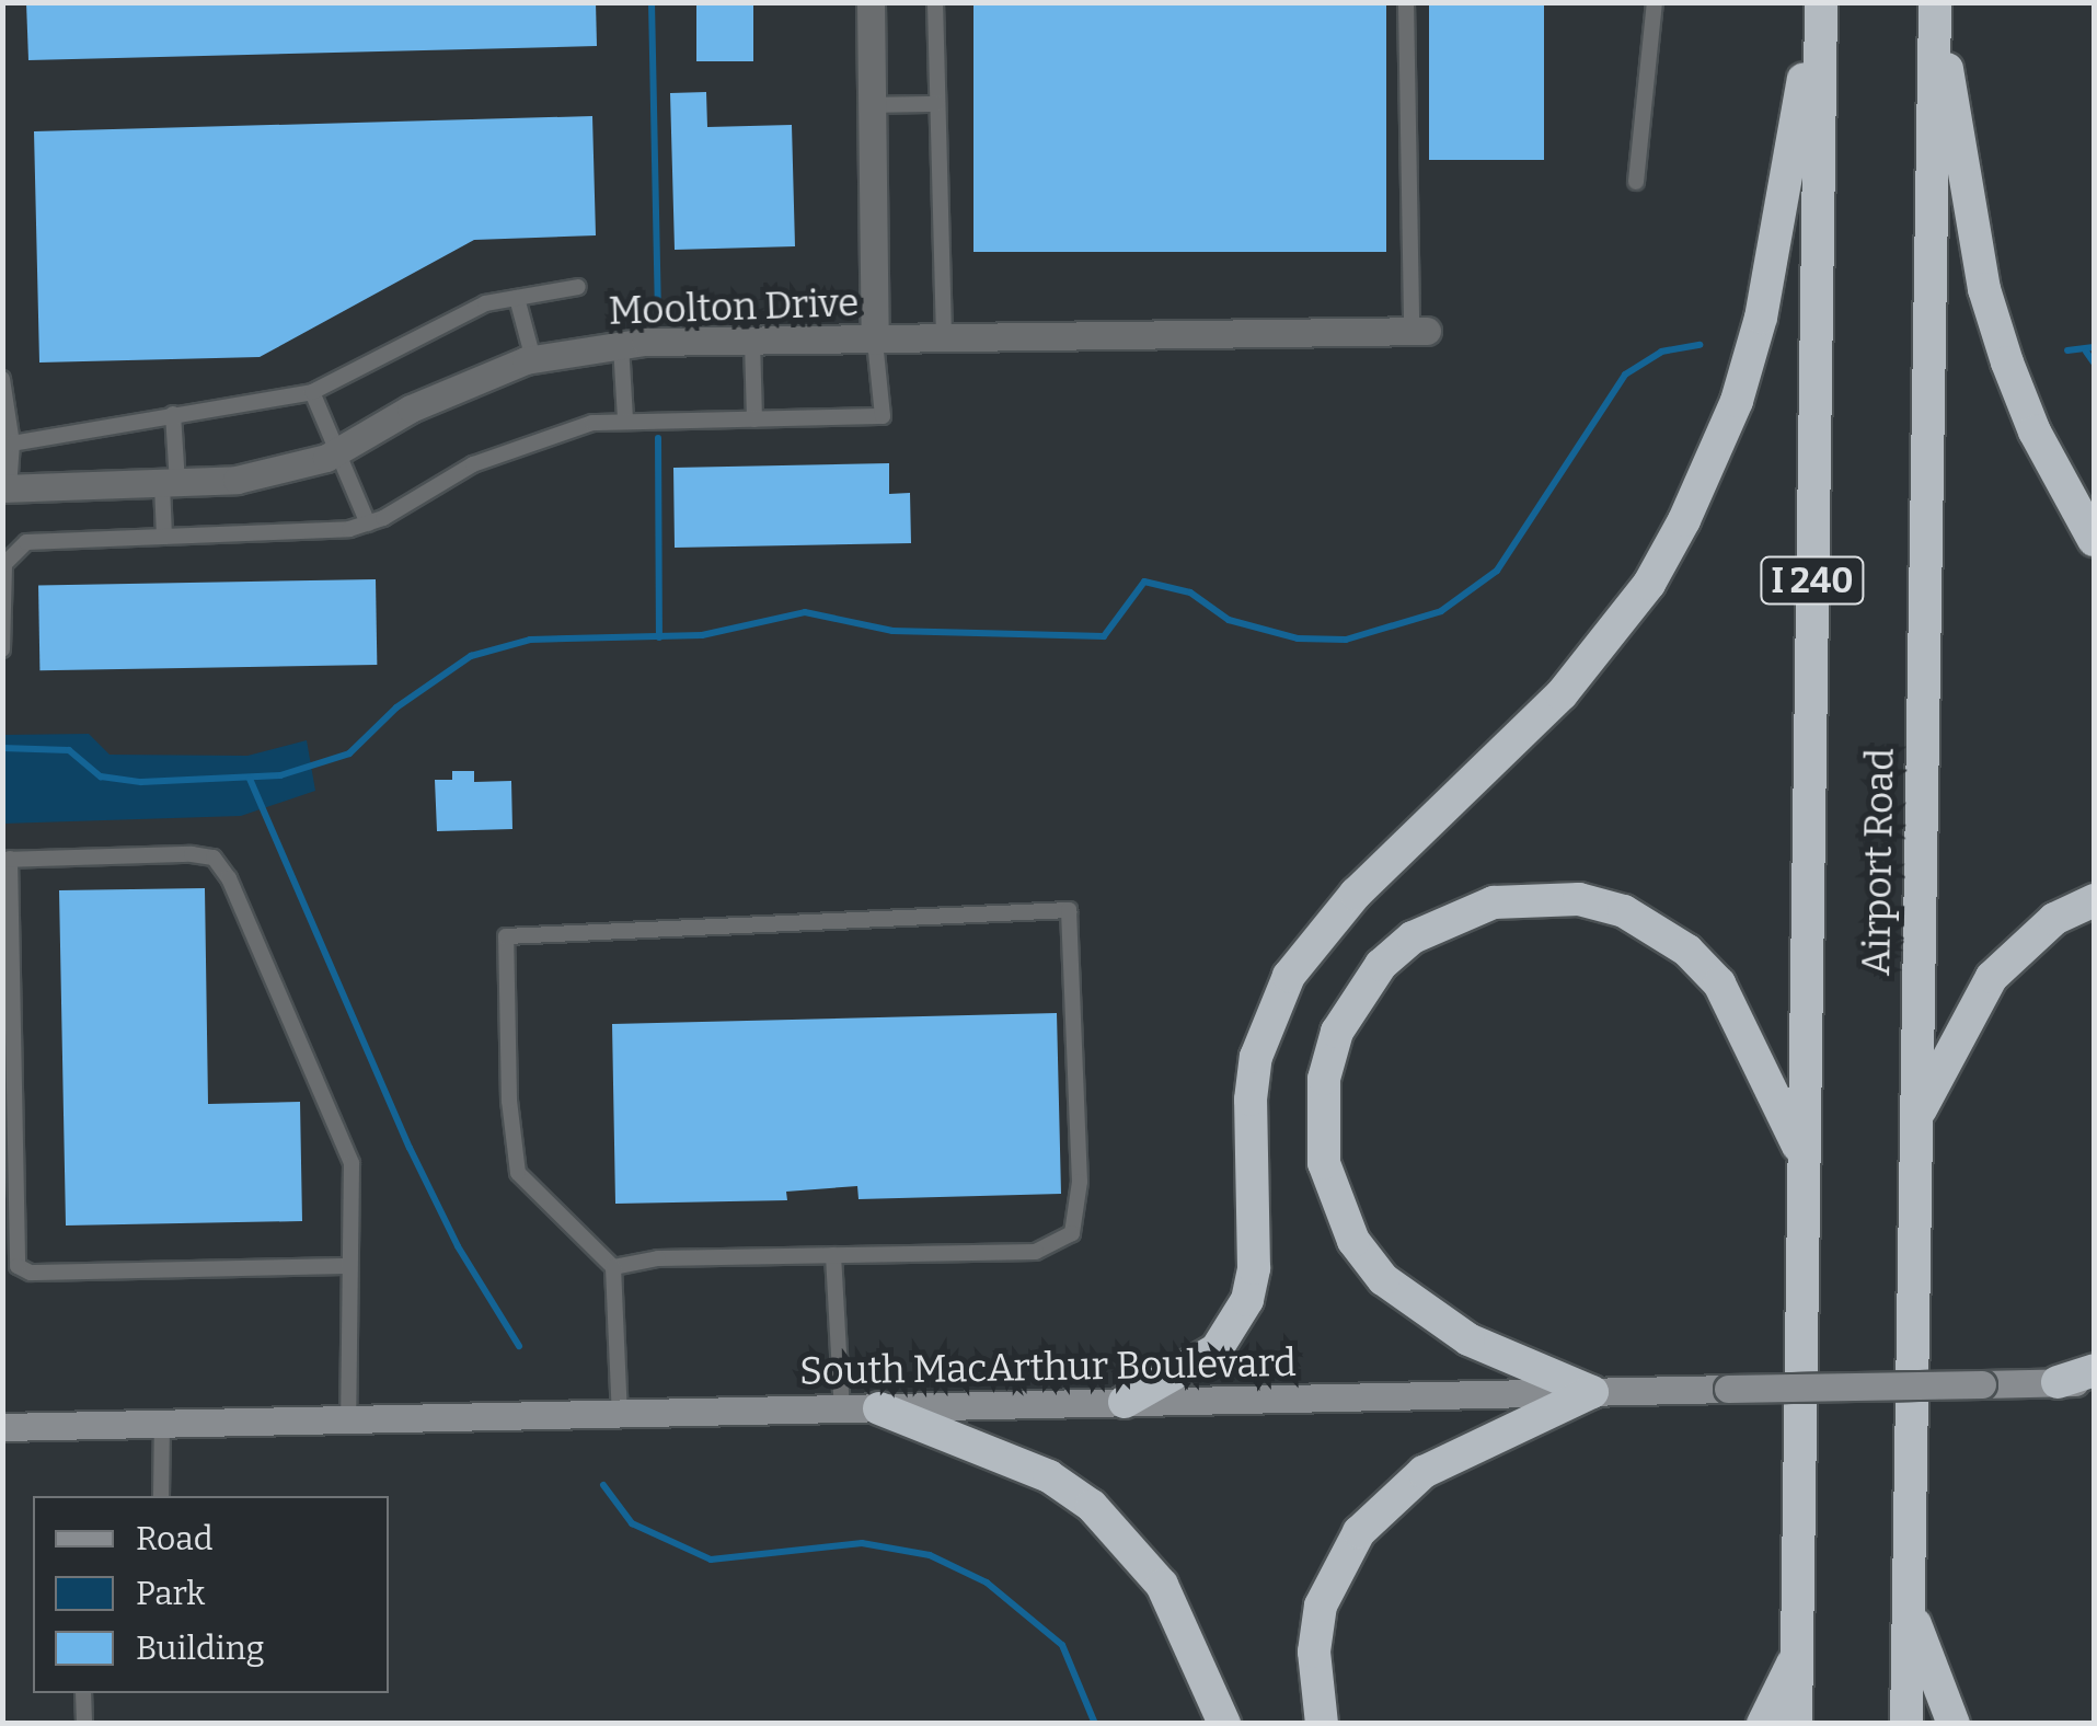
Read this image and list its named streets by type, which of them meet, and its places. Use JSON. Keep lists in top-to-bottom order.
{
  "streets": {
    "highway": ["I 240", "Airport Road"],
    "main road": ["South MacArthur Boulevard"],
    "street": ["Moolton Drive"]
  },
  "legend": ["Road", "Park", "Building"]
}
